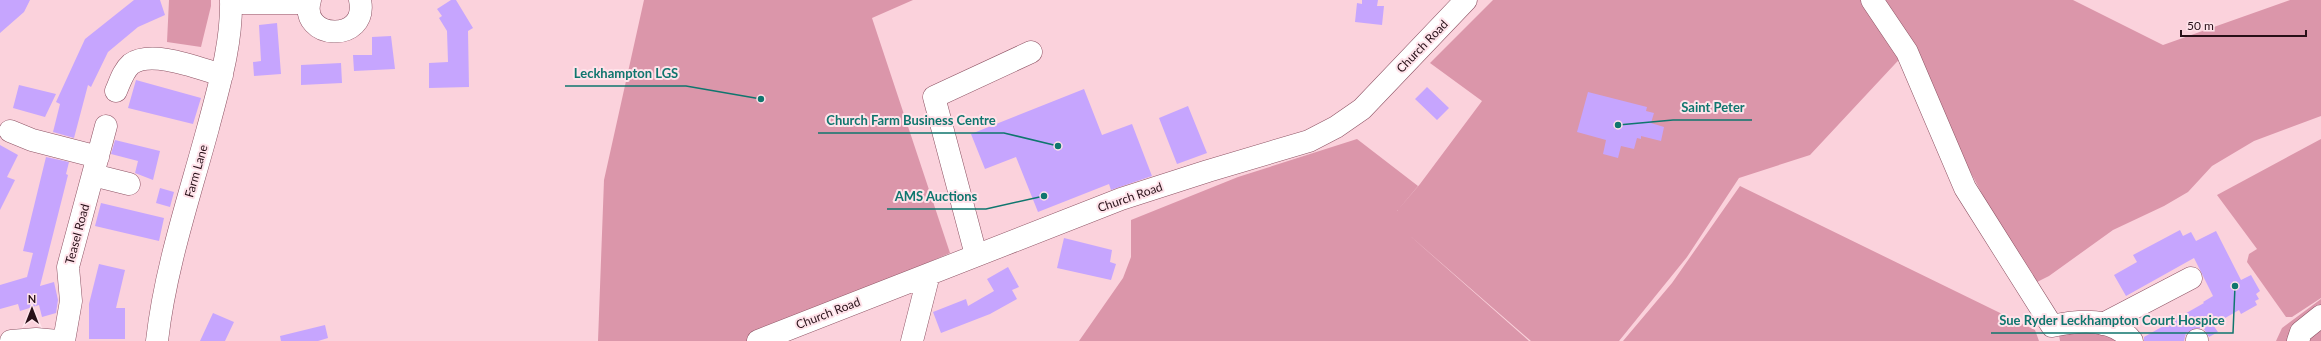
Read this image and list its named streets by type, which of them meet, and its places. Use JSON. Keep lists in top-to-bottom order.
{
  "streets": {
    "street": ["Church Road", "Farm Lane", "Teasel Road"]
  },
  "places": [
    "Leckhampton LGS",
    "Saint Peter",
    "Church Farm Business Centre",
    "AMS Auctions",
    "Sue Ryder Leckhampton Court Hospice"
  ],
  "scale_bar": "50 m",
  "north": "top"
}
